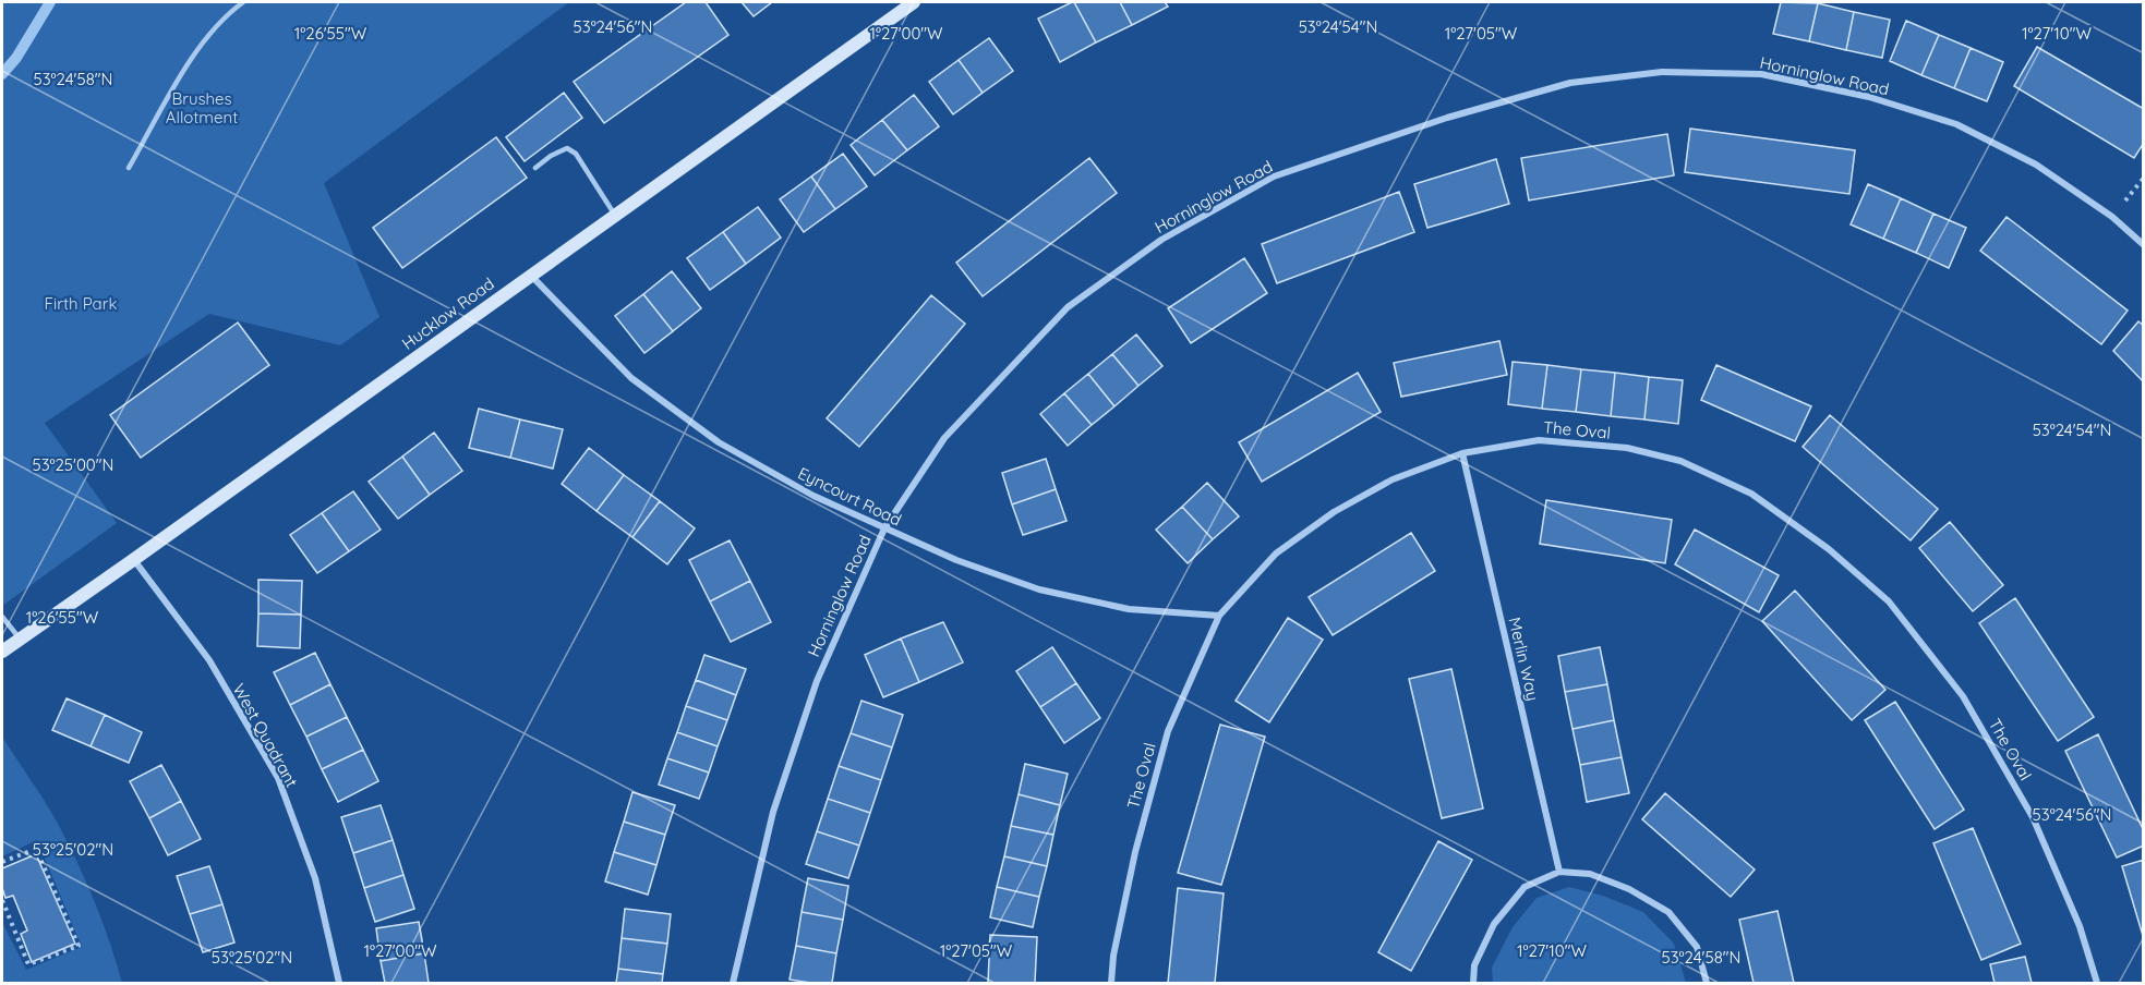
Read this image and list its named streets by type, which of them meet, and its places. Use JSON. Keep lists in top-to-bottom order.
{
  "streets": {
    "street": [
      "Horninglow Road",
      "Hucklow Road",
      "The Oval",
      "Eyncourt Road",
      "Merlin Way",
      "West Quadrant"
    ]
  },
  "crossings": [
    ["Horninglow Road", "Eyncourt Road"],
    ["Hucklow Road", "Eyncourt Road"],
    ["Hucklow Road", "West Quadrant"],
    ["The Oval", "Eyncourt Road"],
    ["The Oval", "Merlin Way"]
  ],
  "parks": ["Brushes Allotment", "Firth Park"],
  "coordinates": [
    "53°24'56\"N",
    "53°24'54\"N",
    "1°26'55\"W",
    "1°27'00\"W",
    "1°27'05\"W",
    "1°27'10\"W",
    "53°24'58\"N",
    "53°25'00\"N",
    "53°25'02\"N"
  ]
}
